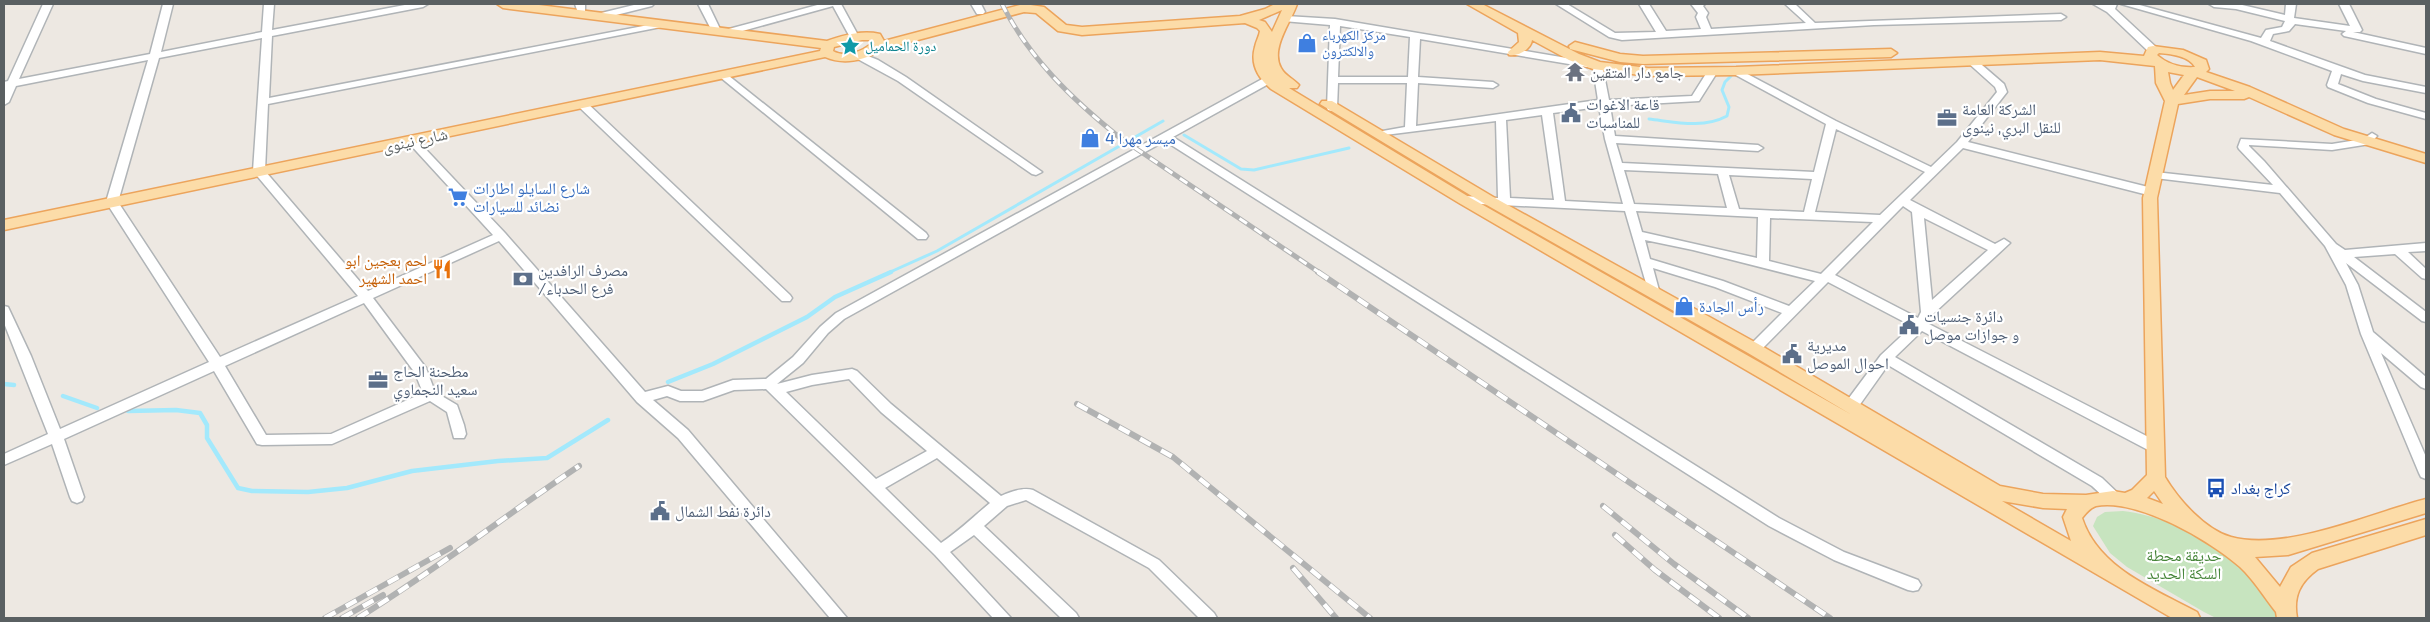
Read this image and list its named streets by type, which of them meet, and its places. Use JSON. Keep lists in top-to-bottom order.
{
  "streets": {
    "main road": ["شارع نينوى"]
  },
  "parks": ["حديقة محطة السكة الحديد"],
  "places": {
    "shop": ["مركز الكهرباء والالكترون", "ميسر مهرا 4", "رأس الجادة"],
    "place": ["دورة الحماميل"],
    "temple": ["جامع دار المتقين"],
    "public building": [
      "قاعة الاغوات للمناسبات",
      "دائرة جنسيات و جوازات موصل",
      "مديرية احوال الموصل",
      "دائرة نفط الشمال"
    ],
    "office": ["الشركة العامة للنقل البري, نينوى", "مطحنة الحاج سعيد النجماوي"],
    "supermarket": ["شارع السايلو اطارات نضائد للسيارات"],
    "restaurant": ["لحم بعجين ابو احمد الشهير"],
    "bank": ["مصرف الرافدين /فرع الحدباء"],
    "bus stop": ["كراج بغداد"]
  }
}
